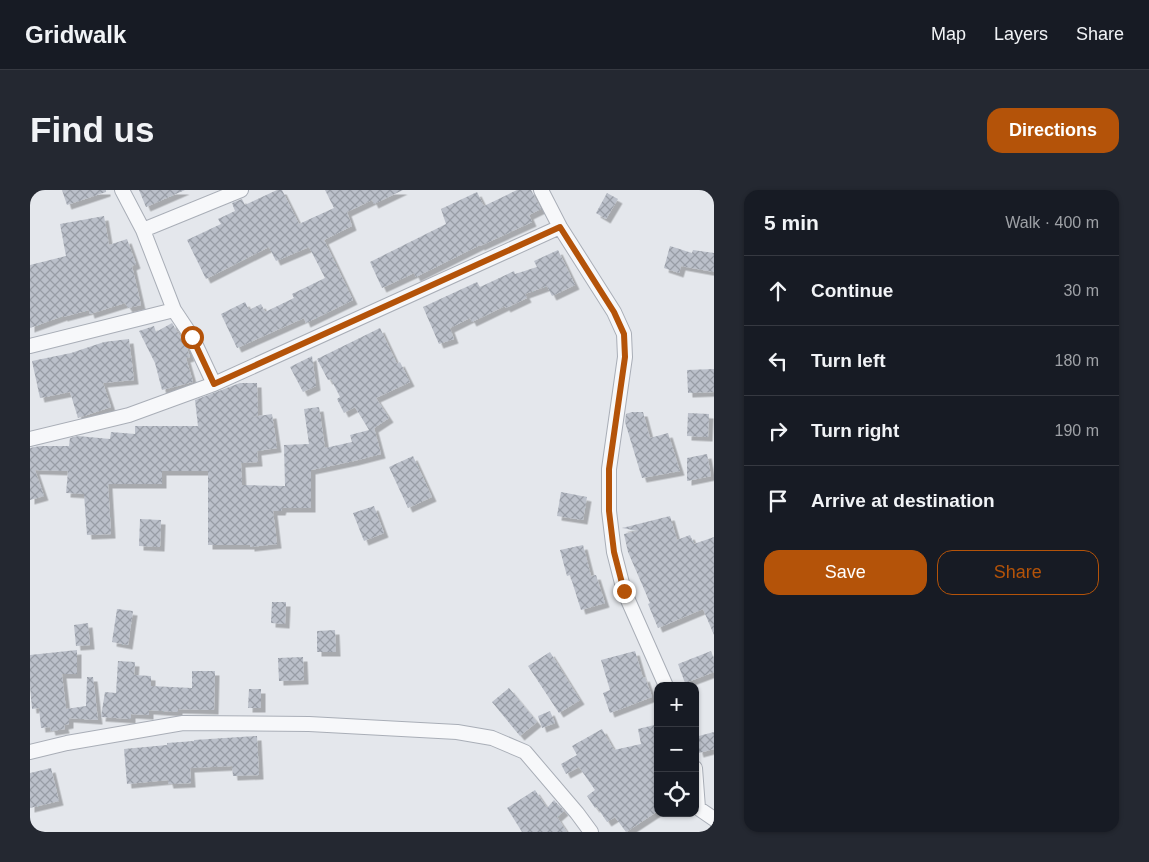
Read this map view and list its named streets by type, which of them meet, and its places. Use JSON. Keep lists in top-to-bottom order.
{
  "page": {
    "header": "Gridwalk",
    "nav": ["Map", "Layers", "Share"],
    "buttons": [
      "Directions",
      ["Save", "Share"]
    ],
    "title": "Find us",
    "heading": ["5 min", "Walk · 400 m"],
    "list": [
      ["Continue", "30 m"],
      ["Turn left", "180 m"],
      ["Turn right", "190 m"],
      "Arrive at destination"
    ],
    "map_buttons": ["+", "−"]
  }
}
